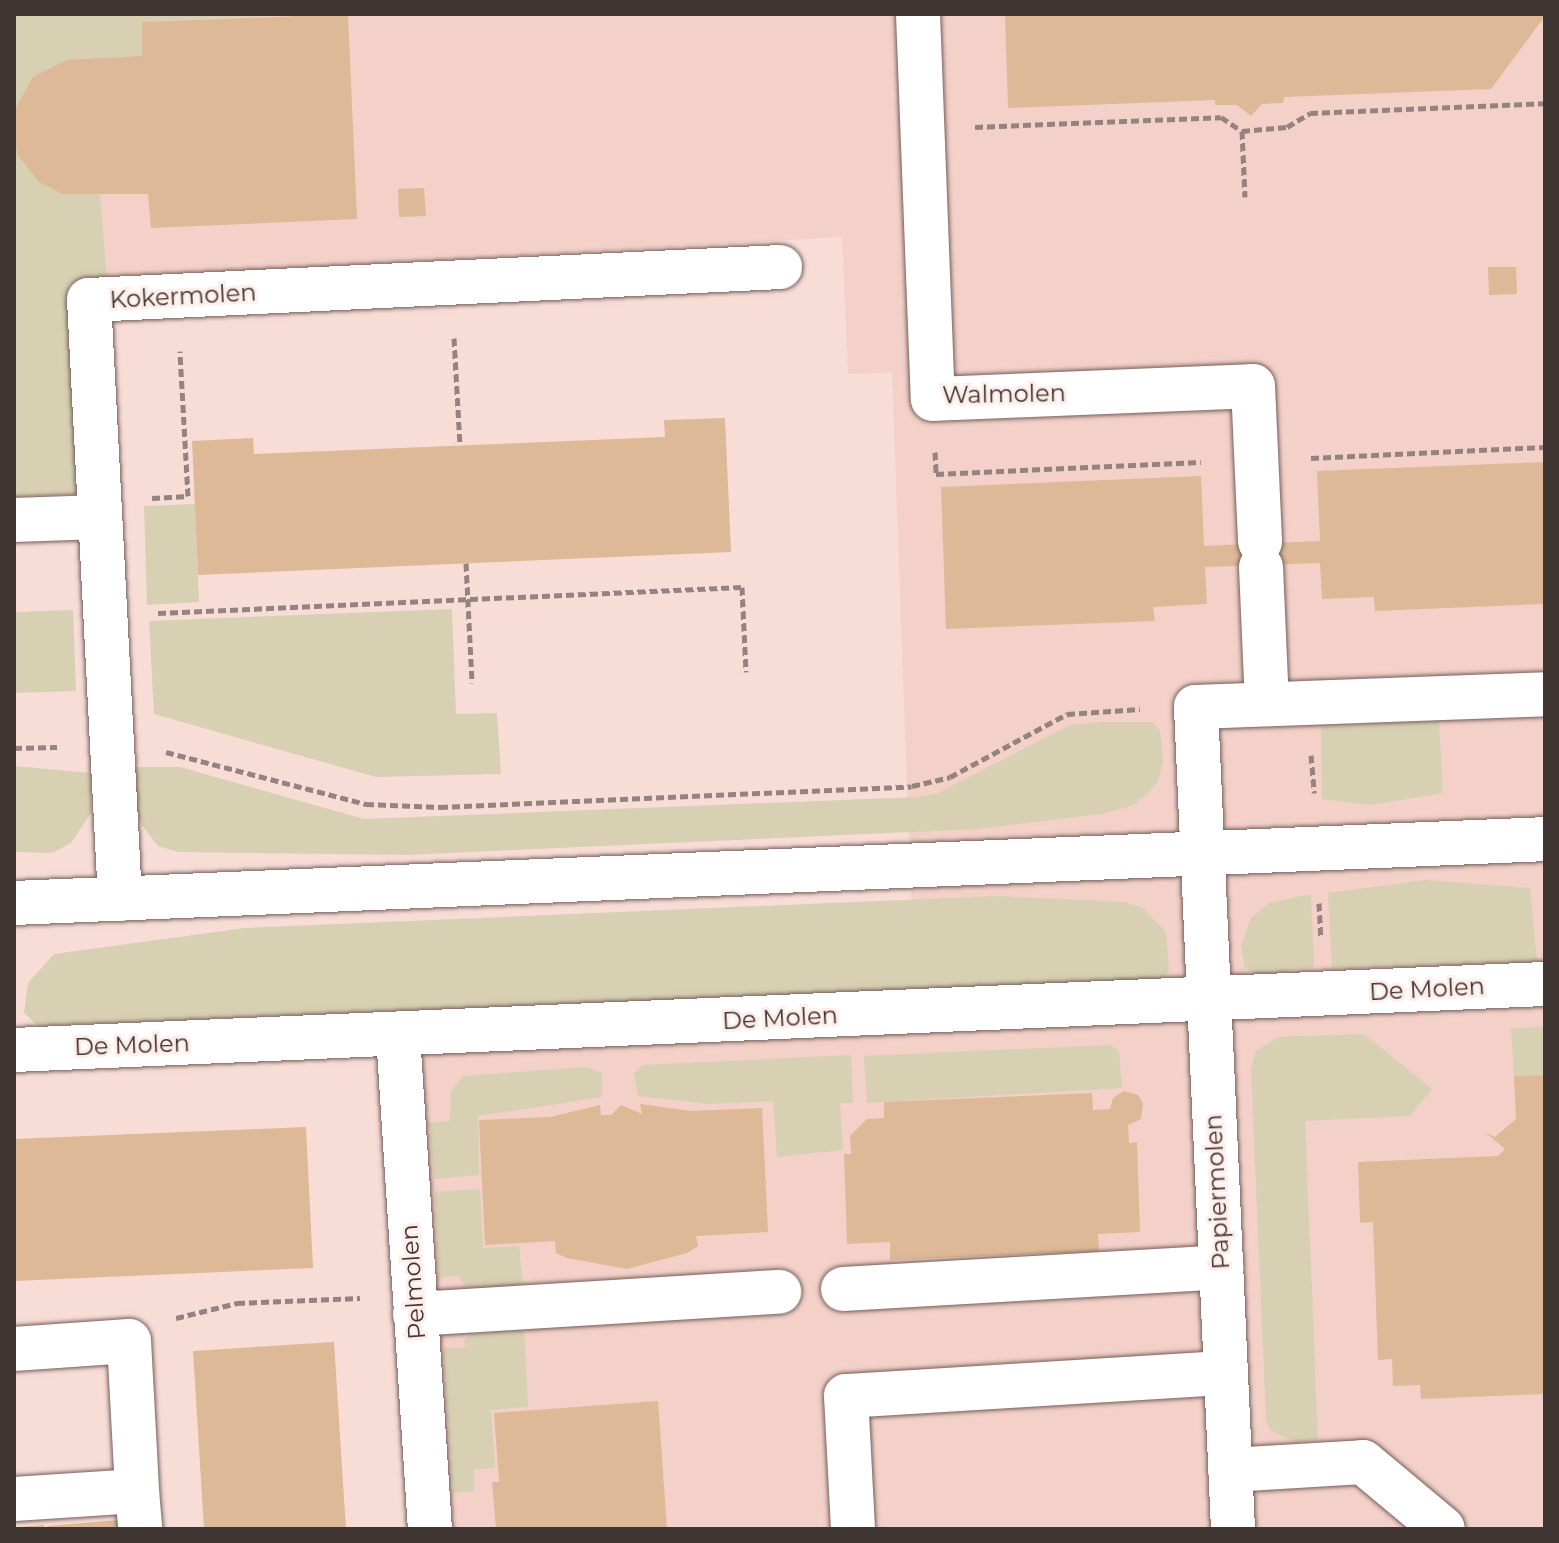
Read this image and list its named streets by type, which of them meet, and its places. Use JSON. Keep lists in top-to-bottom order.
{
  "streets": {
    "street": [
      "Kokermolen",
      "Walmolen",
      "De Molen",
      "Papiermolen",
      "Pelmolen"
    ]
  },
  "crossings": [
    ["De Molen", "Papiermolen"],
    ["De Molen", "Pelmolen"]
  ]
}
